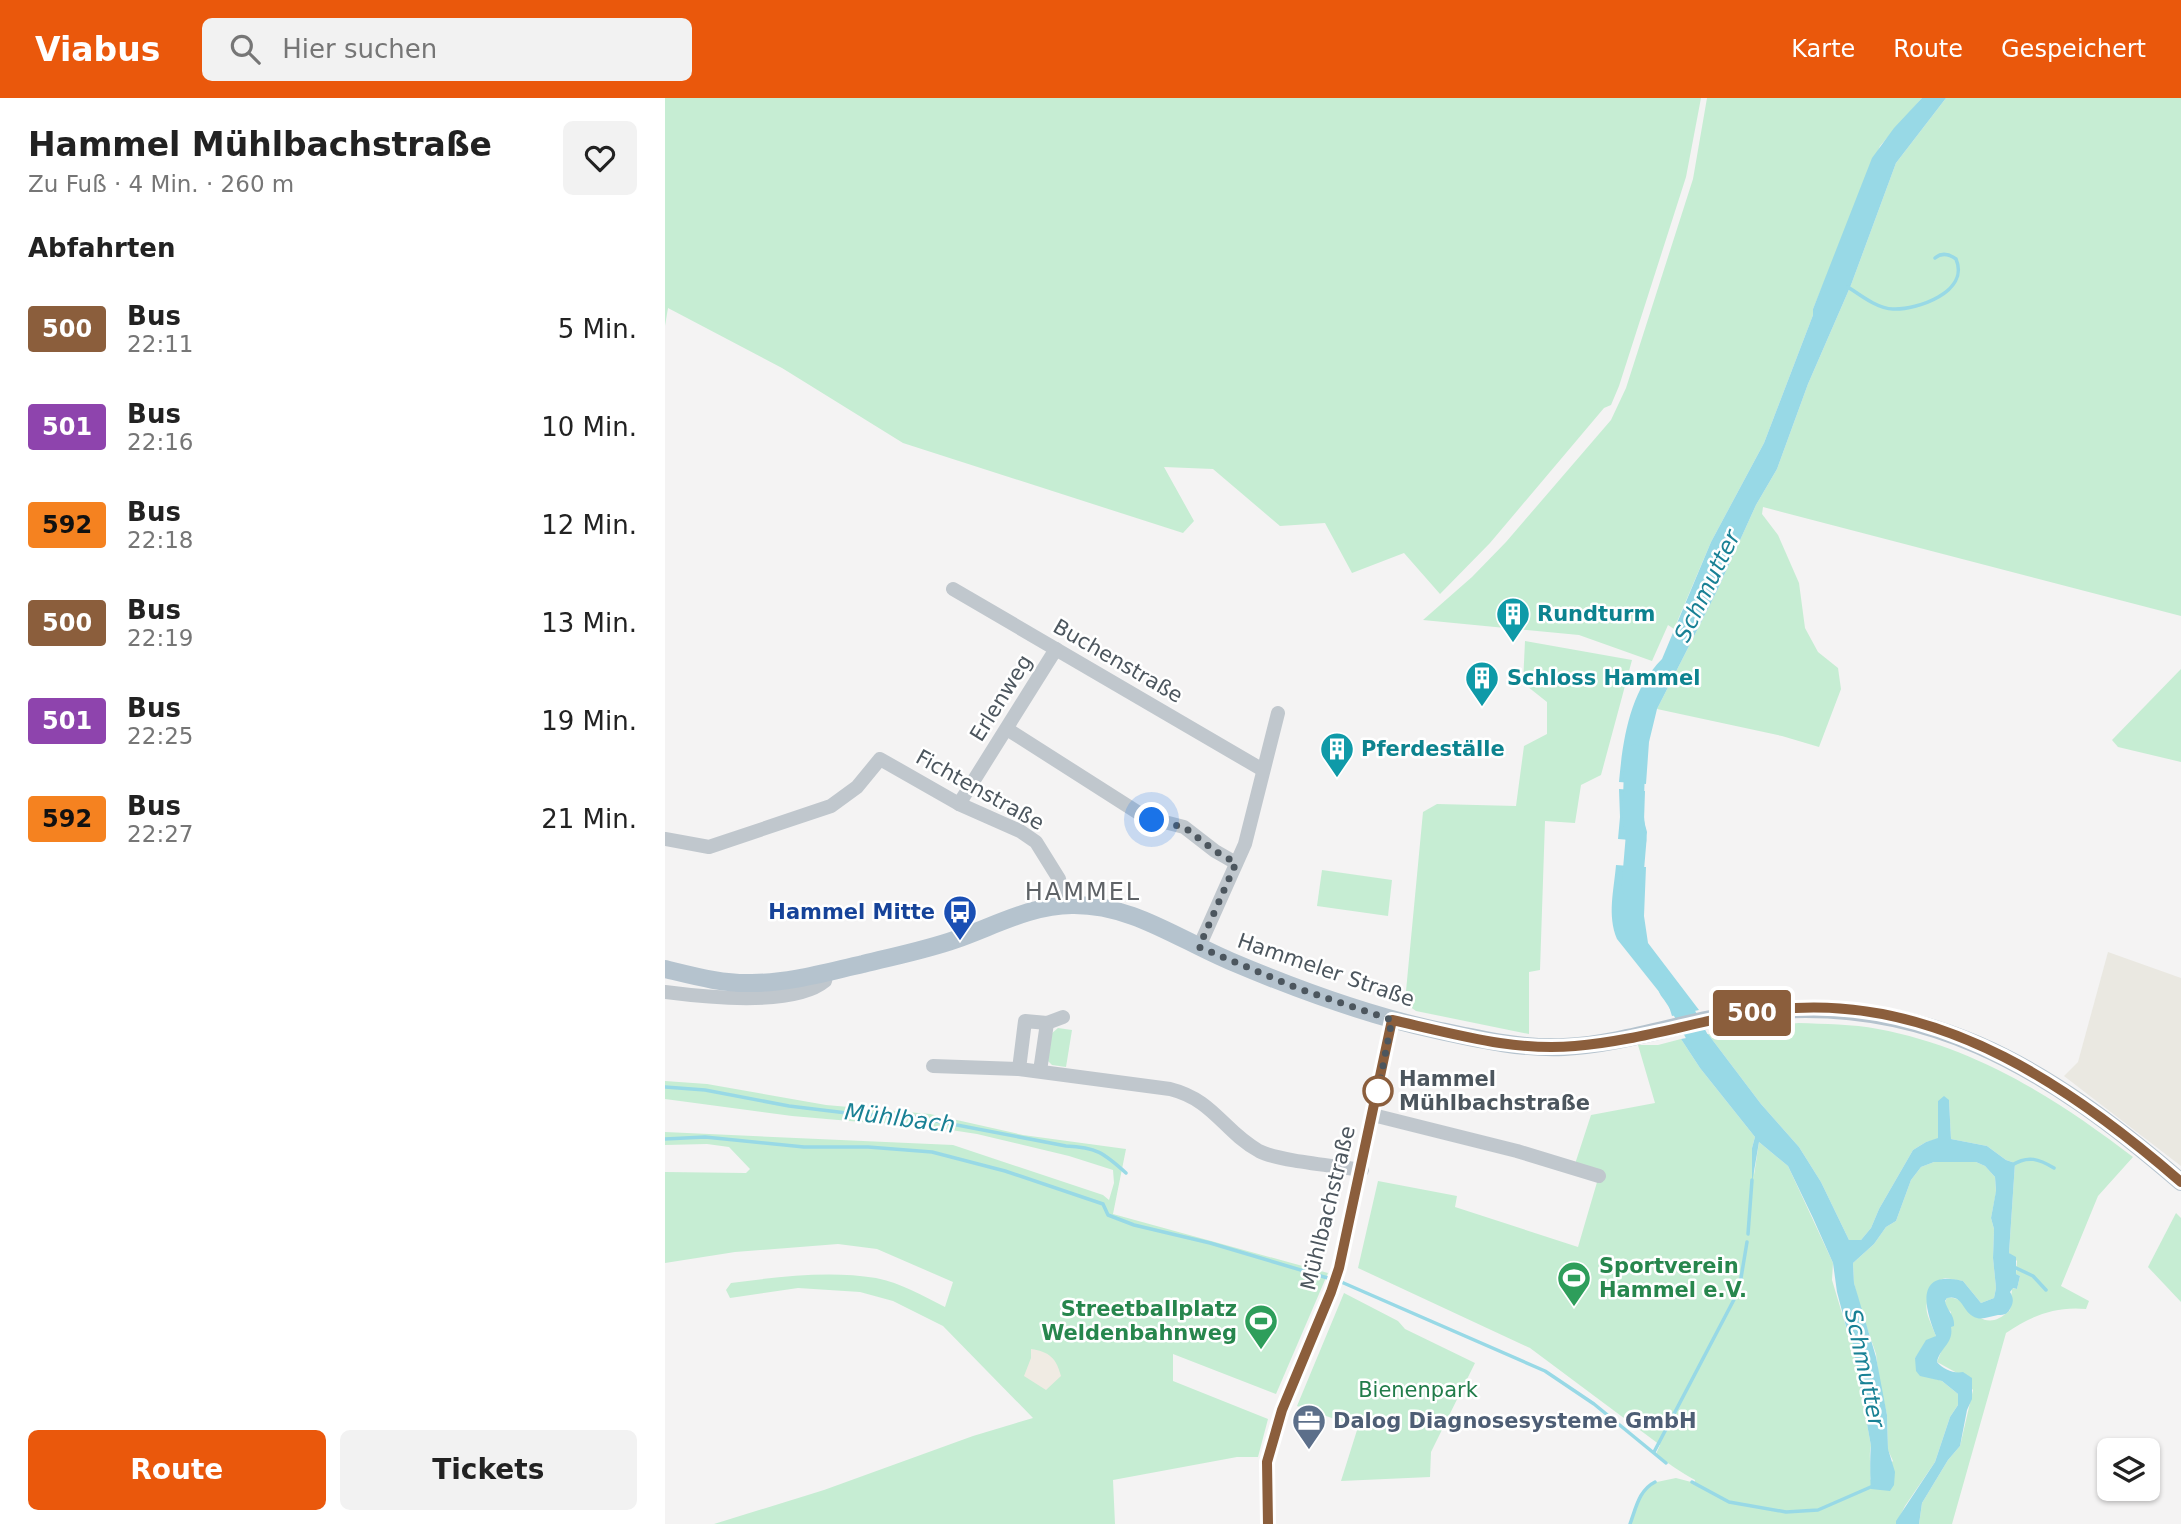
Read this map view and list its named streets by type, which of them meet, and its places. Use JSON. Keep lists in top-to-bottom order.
{
  "streets": {
    "main road": ["Hammeler Straße"],
    "street": [
      "Buchenstraße",
      "Erlenweg",
      "Fichtenstraße",
      "Mühlbachstraße"
    ]
  },
  "crossings": [
    ["Buchenstraße", "Erlenweg"],
    ["Erlenweg", "Fichtenstraße"],
    ["Fichtenstraße", "Hammeler Straße"],
    ["Hammeler Straße", "Mühlbachstraße"]
  ],
  "districts": ["HAMMEL"],
  "water": ["Schmutter", "Mühlbach"],
  "parks": ["Bienenpark"],
  "places": {
    "building": ["Rundturm", "Schloss Hammel", "Pferdeställe"],
    "bus stop": ["Hammel Mitte"],
    "other": ["Hammel Mühlbachstraße"],
    "sports": ["Sportverein Hammel e.V.", "Streetballplatz Weldenbahnweg"],
    "office": ["Dalog Diagnosesysteme GmbH"]
  },
  "lines": ["bus line 500"],
  "page": {
    "header": "Viabus",
    "search": "Hier suchen",
    "nav": ["Karte", "Route", "Gespeichert"],
    "heading": [
      ["Hammel Mühlbachstraße", "Zu Fuß · 4 Min. · 260 m"],
      "Abfahrten"
    ],
    "on_map": "500",
    "list": [
      {
        "mark": "500",
        "name": "Bus",
        "note": "22:11",
        "value": "5 Min."
      },
      {
        "mark": "501",
        "name": "Bus",
        "note": "22:16",
        "value": "10 Min."
      },
      {
        "mark": "592",
        "name": "Bus",
        "note": "22:18",
        "value": "12 Min."
      },
      {
        "mark": "500",
        "name": "Bus",
        "note": "22:19",
        "value": "13 Min."
      },
      {
        "mark": "501",
        "name": "Bus",
        "note": "22:25",
        "value": "19 Min."
      },
      {
        "mark": "592",
        "name": "Bus",
        "note": "22:27",
        "value": "21 Min."
      }
    ],
    "buttons": ["Route", "Tickets"]
  }
}
